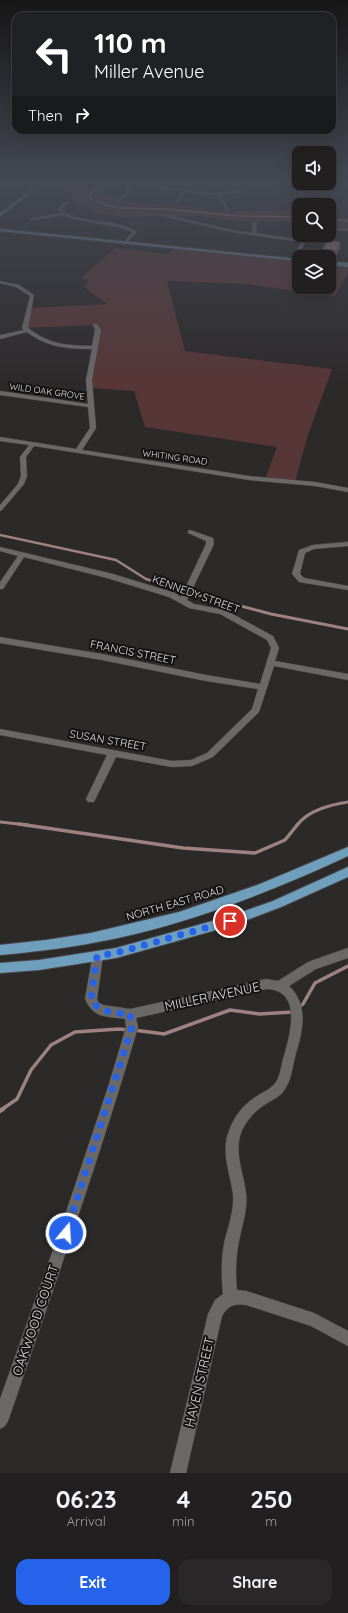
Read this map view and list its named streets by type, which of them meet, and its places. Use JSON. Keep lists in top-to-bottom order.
{
  "streets": {
    "main road": ["NORTH EAST ROAD"],
    "street": [
      "WILD OAK GROVE",
      "WHITING ROAD",
      "KENNEDY STREET",
      "FRANCIS STREET",
      "SUSAN STREET",
      "MILLER AVENUE",
      "OAKWOOD COURT",
      "HAVEN STREET"
    ]
  },
  "crossings": [
    ["KENNEDY STREET", "FRANCIS STREET"],
    ["KENNEDY STREET", "SUSAN STREET"],
    ["MILLER AVENUE", "OAKWOOD COURT"]
  ],
  "page": {
    "turn": ["110 m", "Miller Avenue"],
    "then": "Then",
    "eta": [
      "06:23",
      "Arrival",
      "4",
      "min",
      "250",
      "m"
    ],
    "buttons": ["Exit", "Share"]
  }
}
